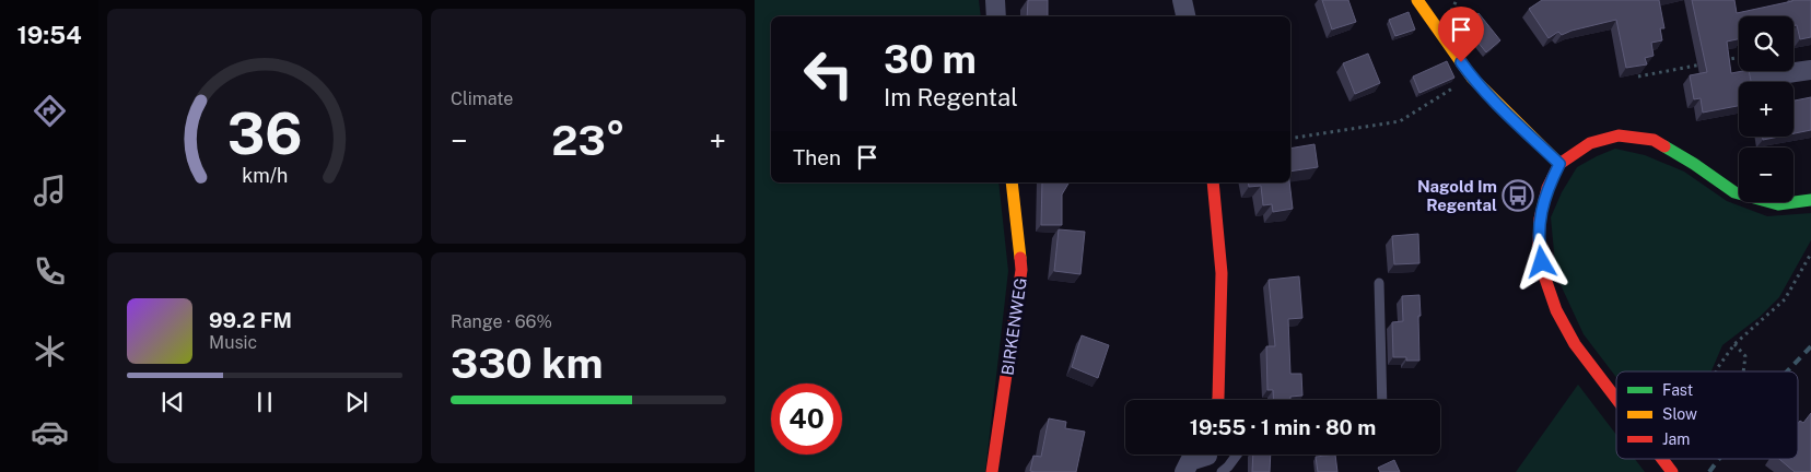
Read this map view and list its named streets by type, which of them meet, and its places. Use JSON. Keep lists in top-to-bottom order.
{
  "streets": {
    "street": ["BIRKENWEG"]
  },
  "places": {
    "bus stop": ["Nagold Im Regental"]
  },
  "legend": ["Fast", "Slow", "Jam"],
  "page": {
    "tabs": "19:54",
    "tile": [
      "Climate",
      ["Range · 66%", "330 km"]
    ],
    "map_buttons": ["+", "−"],
    "turn": ["30 m", "Im Regental"],
    "heat": ["−", "23°", "+"],
    "then": "Then",
    "song": ["99.2 FM", "Music"],
    "limit": "40",
    "trip": "19:55 · 1 min · 80 m",
    "gauge": ["36", "km/h"]
  }
}
